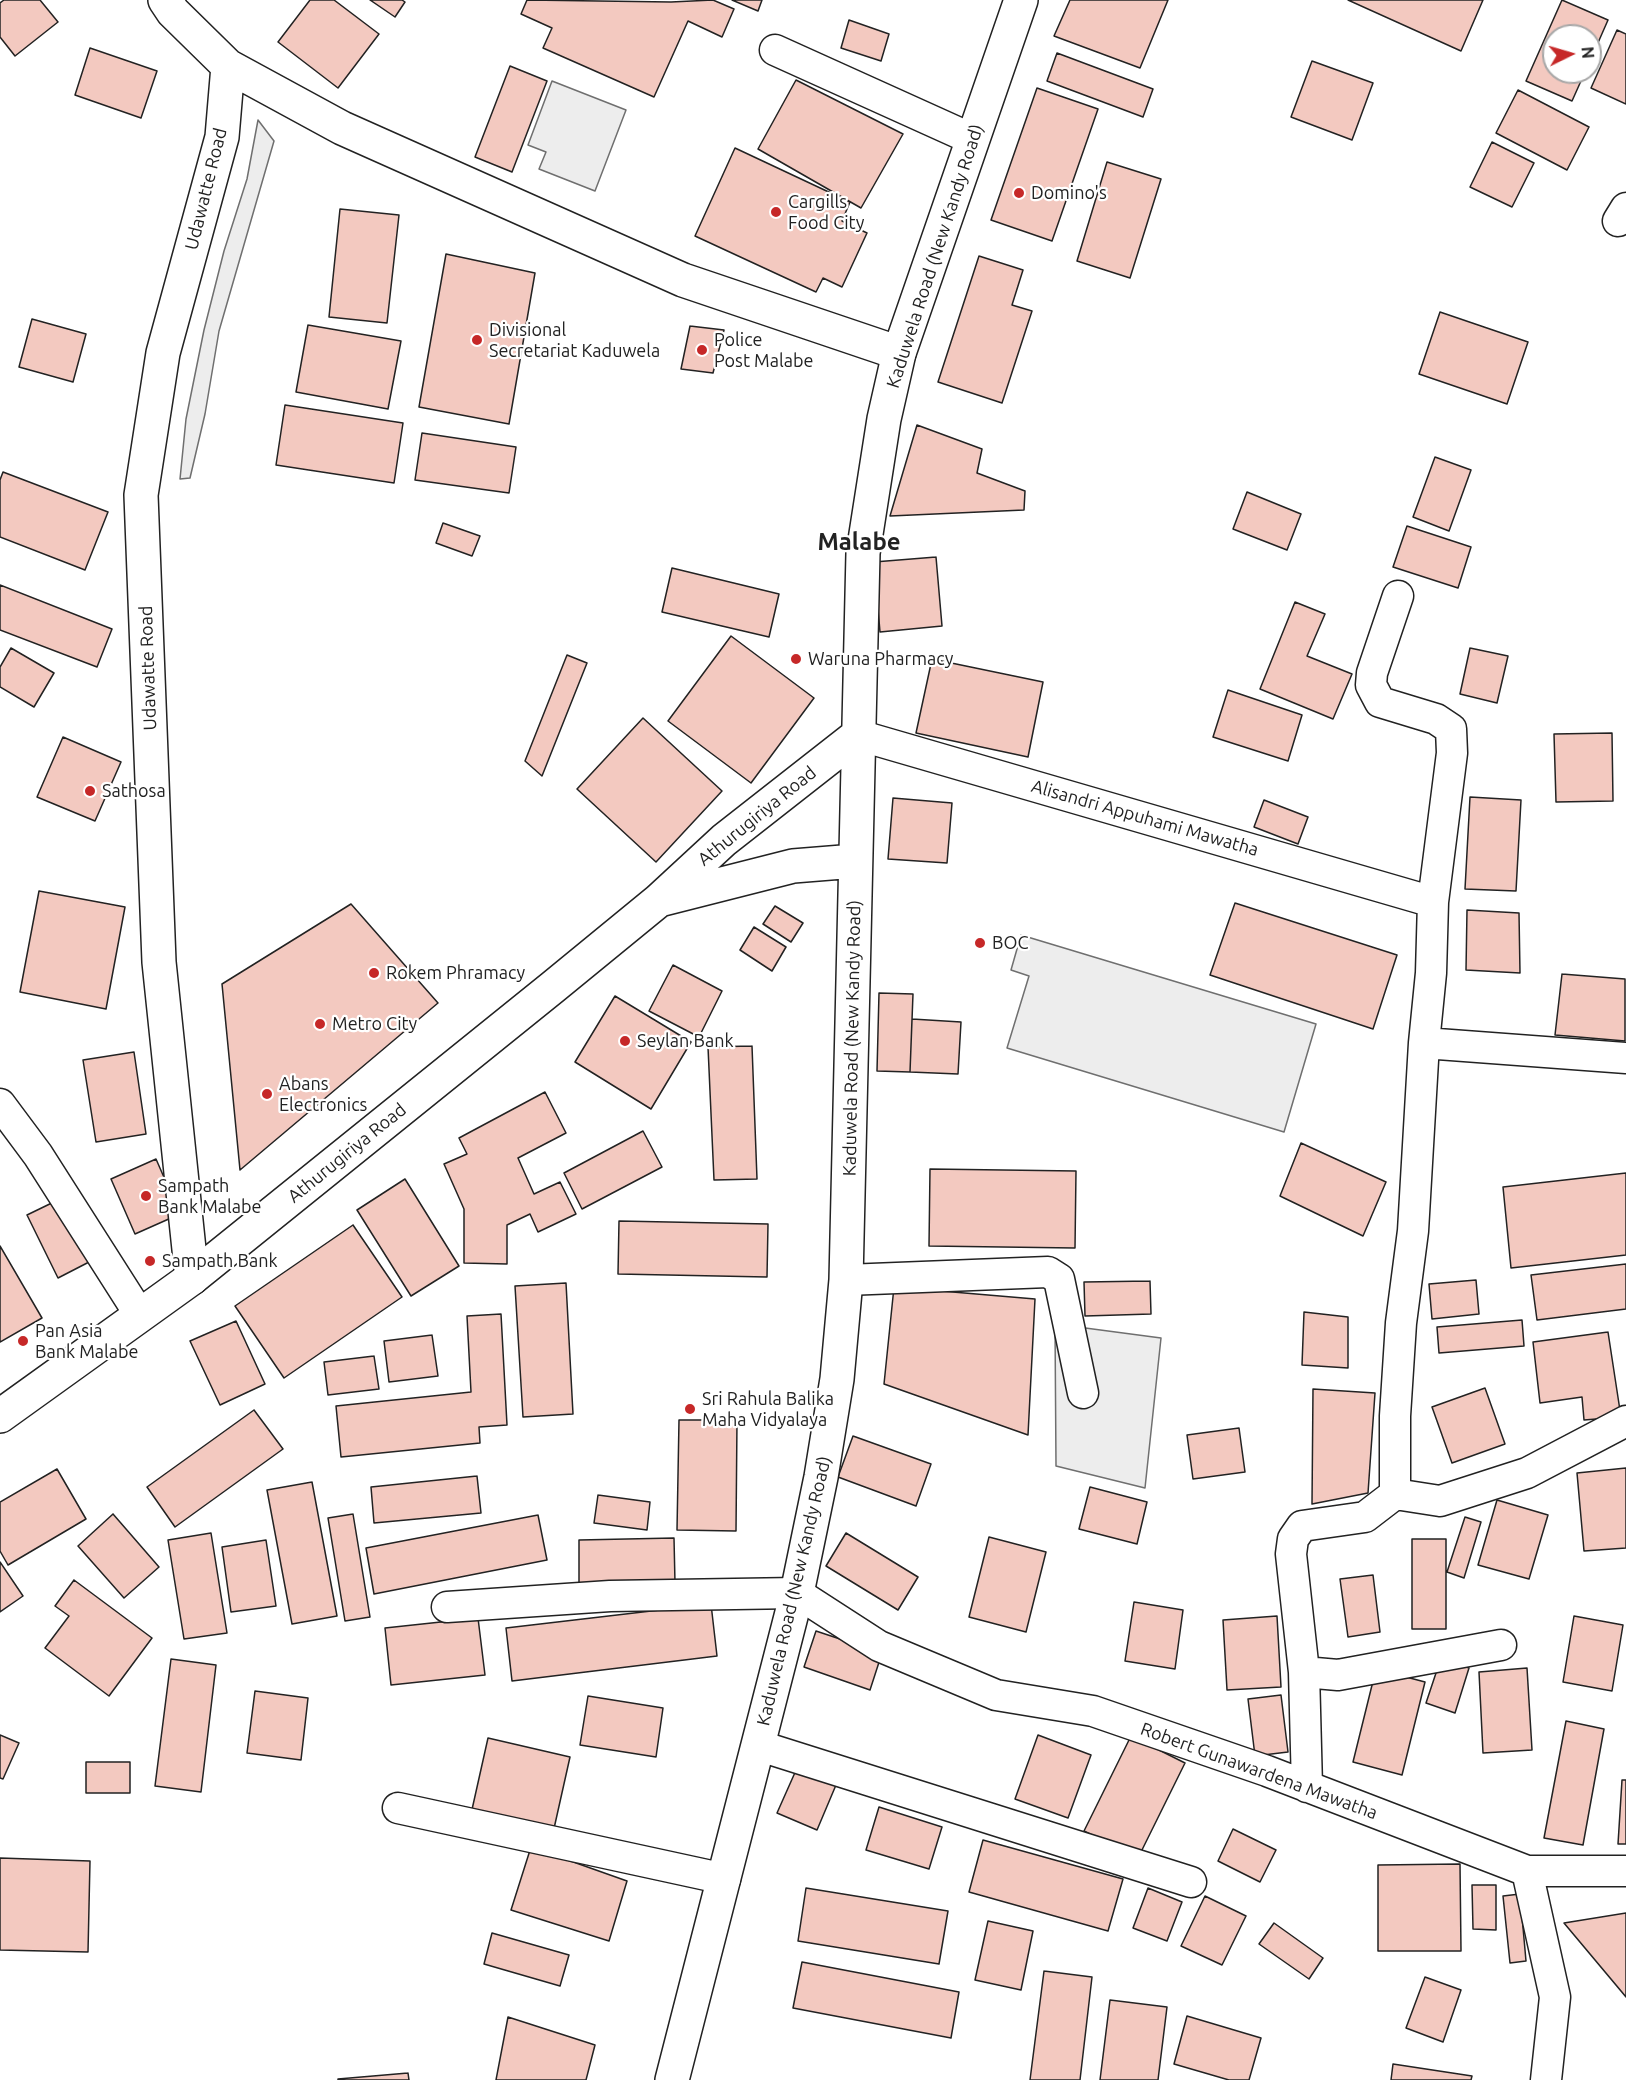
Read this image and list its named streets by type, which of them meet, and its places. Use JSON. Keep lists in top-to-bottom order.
{
  "streets": {
    "main road": ["Udawatte Road", "Kaduwela Road (New Kandy Road)", "Athurugiriya Road"],
    "street": ["Alisandri Appuhami Mawatha", "Robert Gunawardena Mawatha"]
  },
  "crossings": [
    ["Udawatte Road", "Athurugiriya Road"],
    ["Kaduwela Road (New Kandy Road)", "Athurugiriya Road"],
    ["Kaduwela Road (New Kandy Road)", "Alisandri Appuhami Mawatha"],
    ["Kaduwela Road (New Kandy Road)", "Robert Gunawardena Mawatha"],
    ["Athurugiriya Road", "Alisandri Appuhami Mawatha"]
  ],
  "districts": ["Malabe"],
  "places": [
    "Domino's",
    "Cargills Food City",
    "Divisional Secretariat Kaduwela",
    "Police Post Malabe",
    "Waruna Pharmacy",
    "Sathosa",
    "BOC",
    "Rokem Phramacy",
    "Metro City",
    "Seylan Bank",
    "Abans Electronics",
    "Sampath Bank Malabe",
    "Sampath Bank",
    "Pan Asia Bank Malabe",
    "Sri Rahula Balika Maha Vidyalaya"
  ],
  "north": "right"
}
